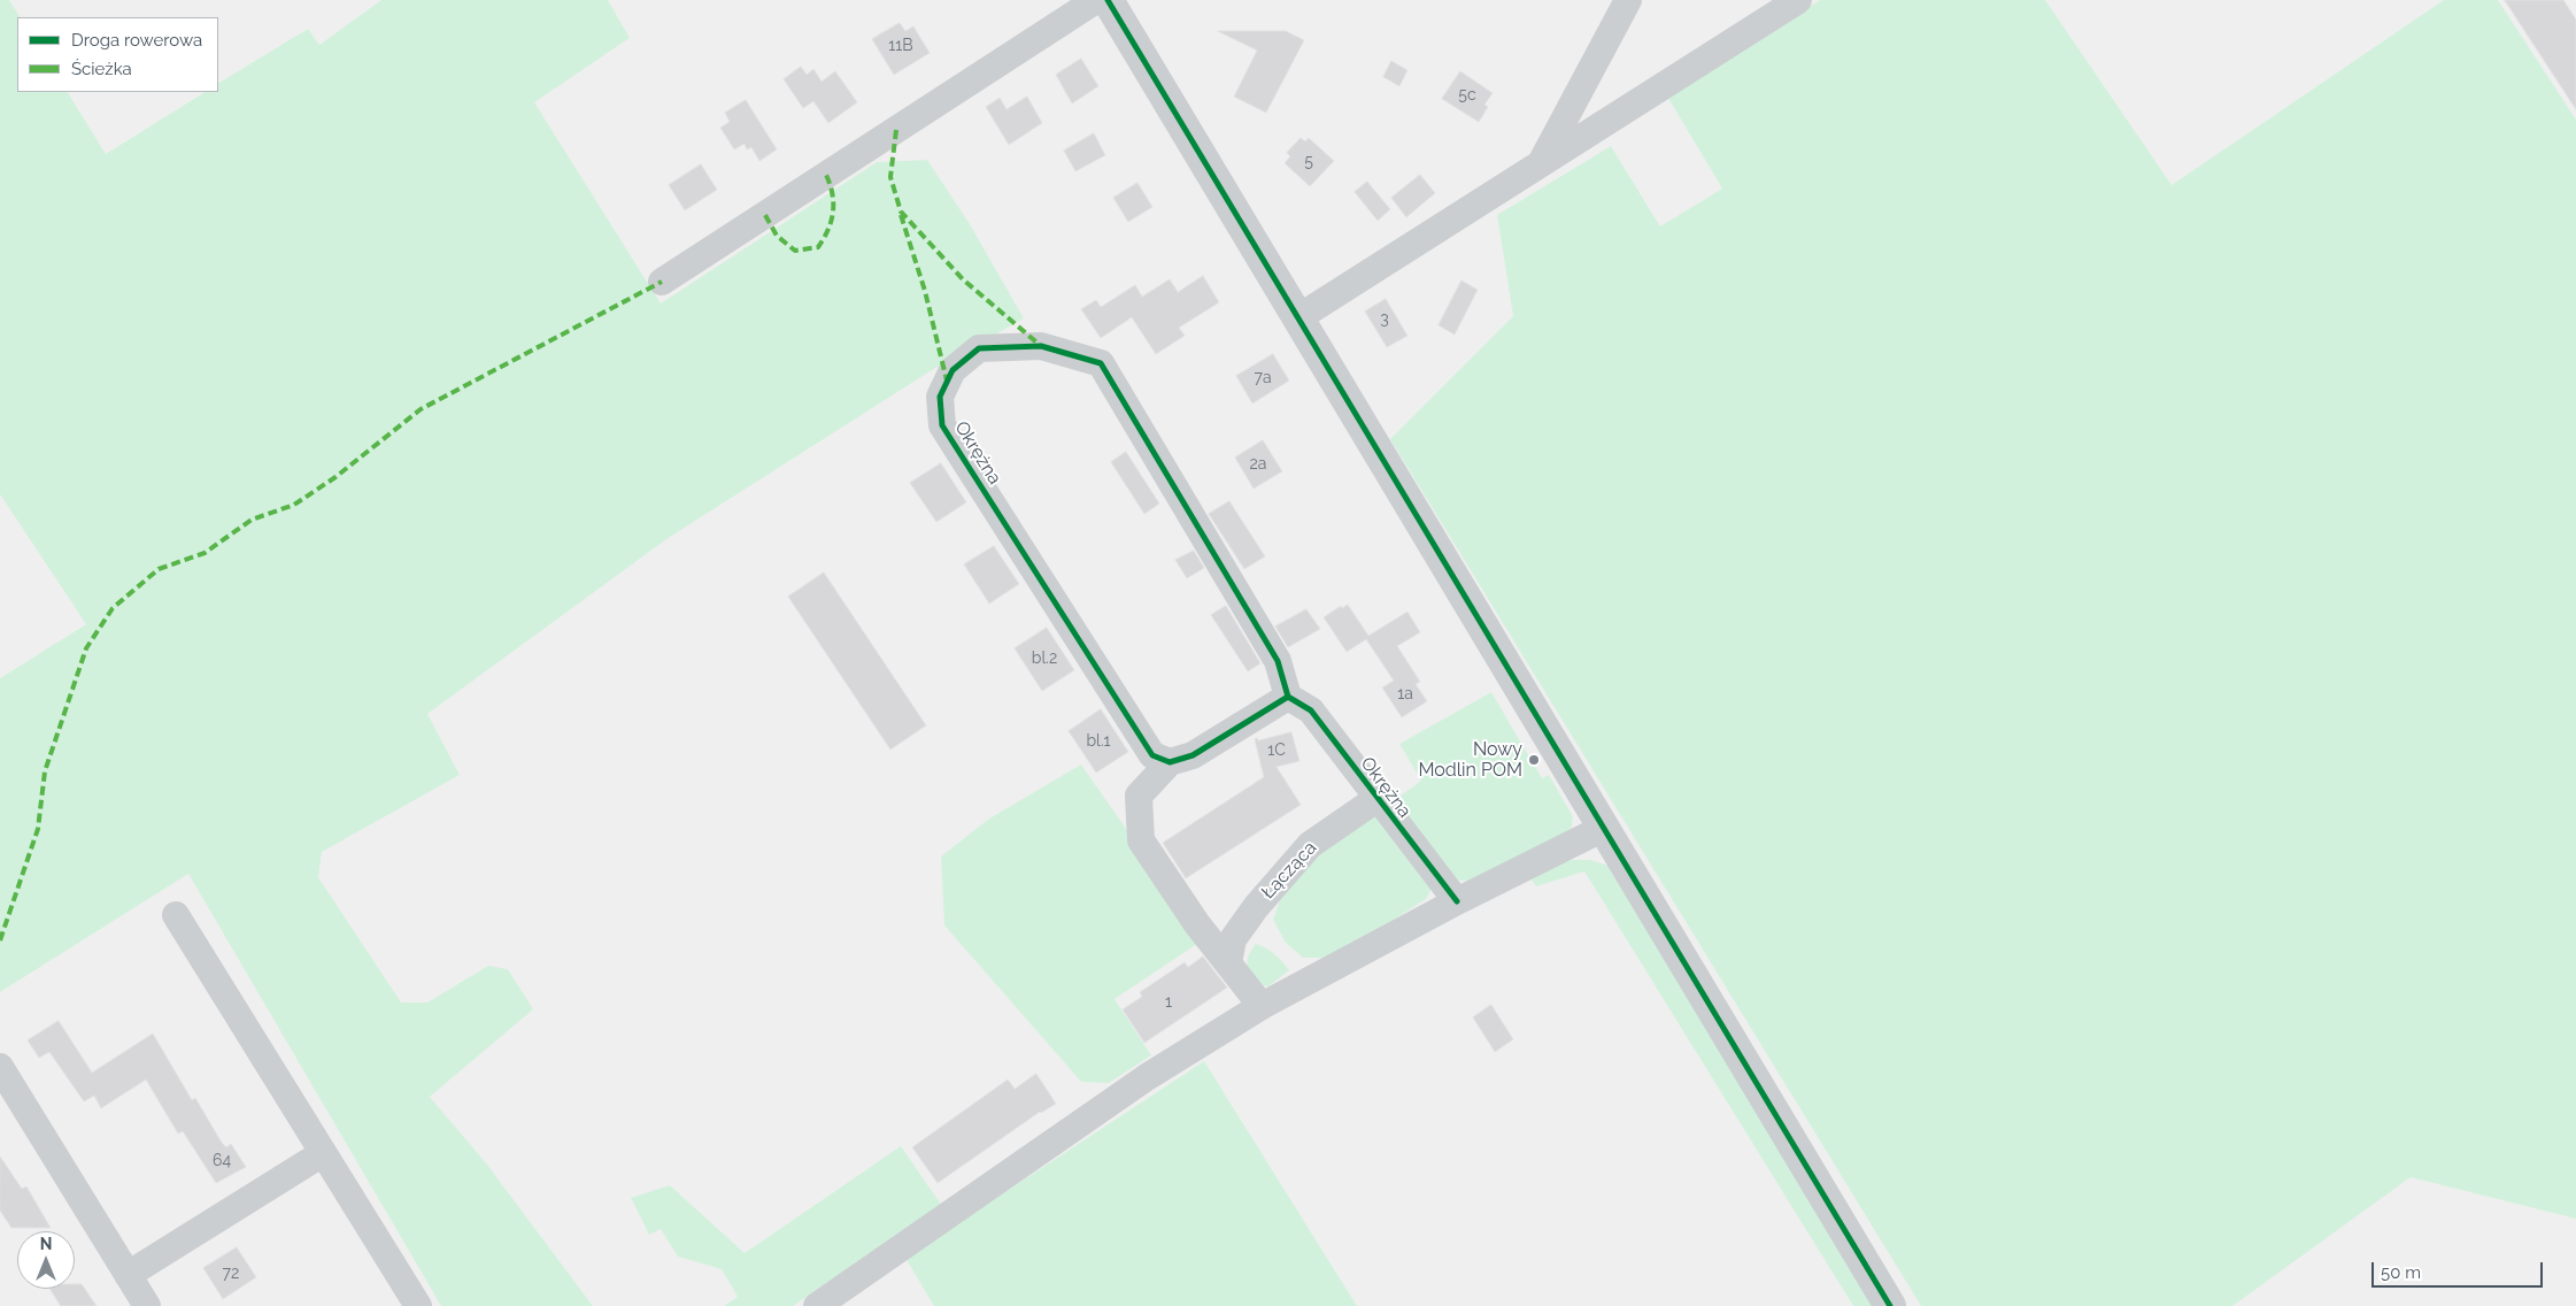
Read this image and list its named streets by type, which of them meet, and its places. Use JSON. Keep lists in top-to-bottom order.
{
  "streets": {
    "street": ["Okrężna", "Łącząca"]
  },
  "crossings": [
    ["Okrężna", "Łącząca"]
  ],
  "places": ["Nowy Modlin POM"],
  "house_numbers": [
    "11B",
    "5c",
    "5",
    "3",
    "7a",
    "2a",
    "bl.2",
    "1a",
    "bl.1",
    "1C",
    "1",
    "64",
    "72"
  ],
  "legend": ["Droga rowerowa", "Ścieżka"],
  "scale_bar": "50 m",
  "north": "top"
}
